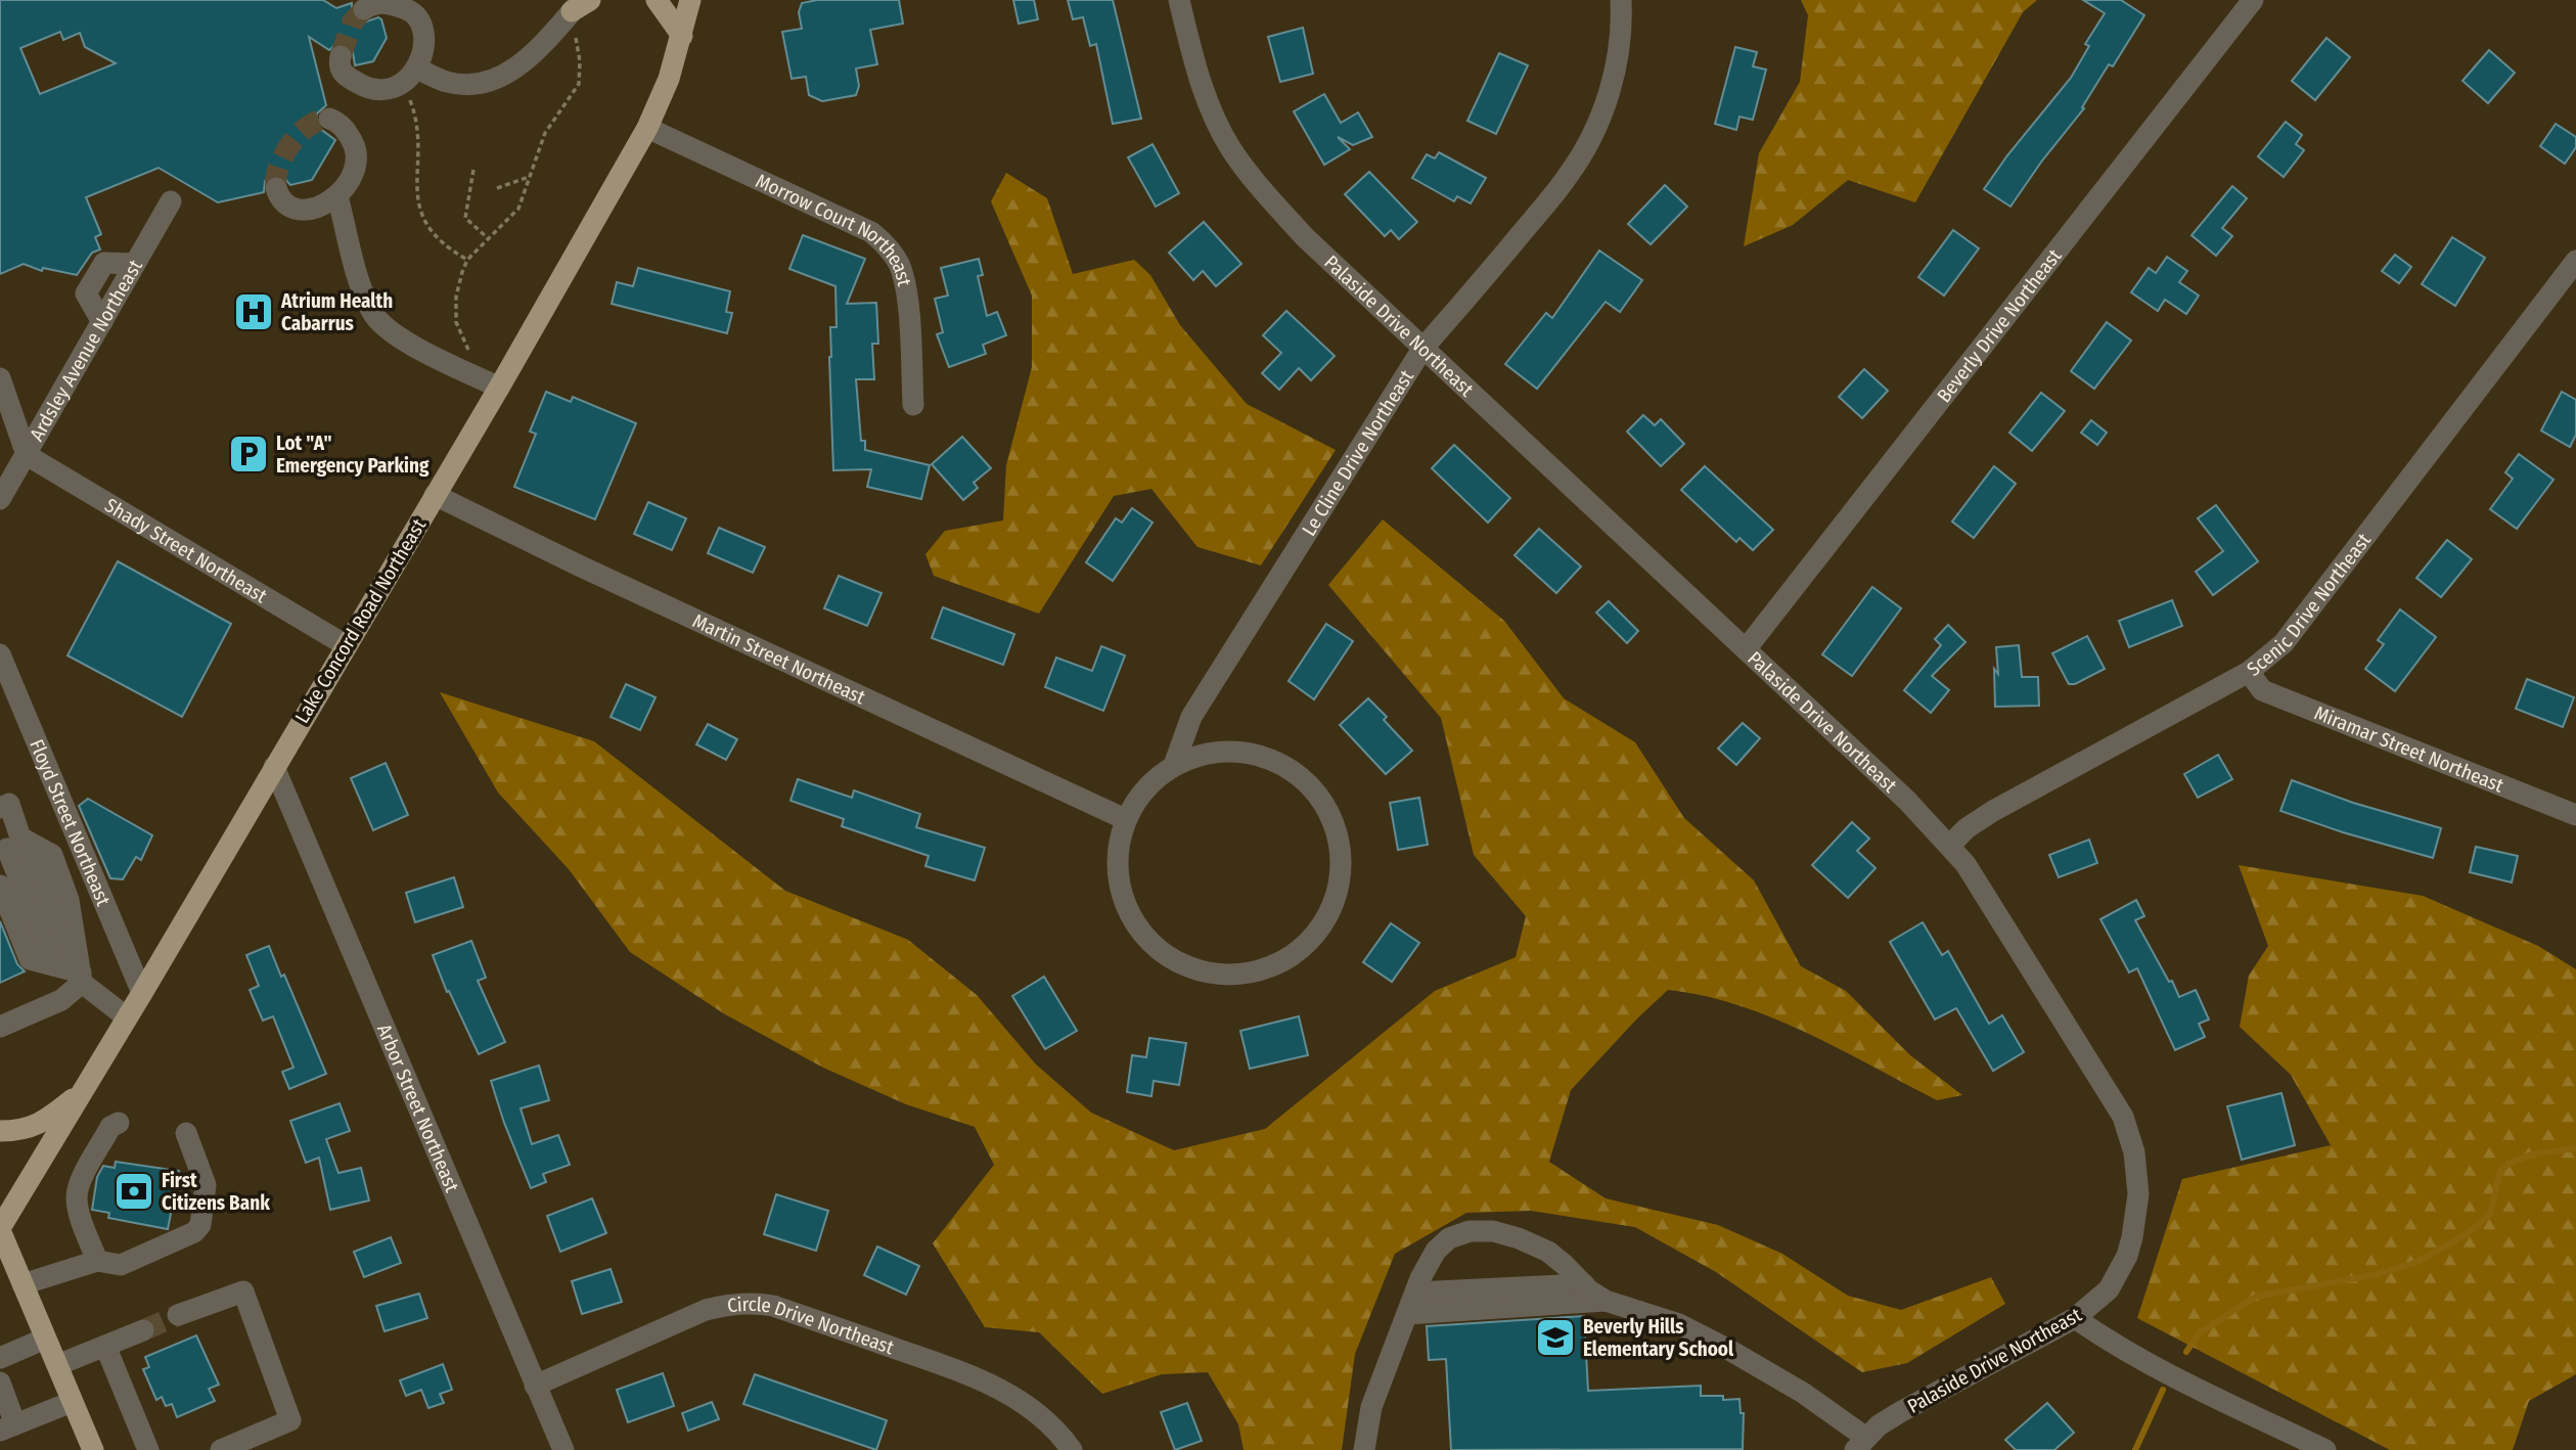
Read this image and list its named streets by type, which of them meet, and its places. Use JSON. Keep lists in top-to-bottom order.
{
  "streets": {
    "main road": ["Lake Concord Road Northeast"],
    "street": [
      "Morrow Court Northeast",
      "Beverly Drive Northeast",
      "Palaside Drive Northeast",
      "Ardsley Avenue Northeast",
      "Le Cline Drive Northeast",
      "Shady Street Northeast",
      "Scenic Drive Northeast",
      "Martin Street Northeast",
      "Miramar Street Northeast",
      "Floyd Street Northeast",
      "Arbor Street Northeast",
      "Circle Drive Northeast"
    ]
  },
  "crossings": [
    ["Morrow Court Northeast", "Lake Concord Road Northeast"],
    ["Beverly Drive Northeast", "Palaside Drive Northeast"],
    ["Palaside Drive Northeast", "Le Cline Drive Northeast"],
    ["Palaside Drive Northeast", "Scenic Drive Northeast"],
    ["Ardsley Avenue Northeast", "Shady Street Northeast"],
    ["Le Cline Drive Northeast", "Martin Street Northeast"],
    ["Shady Street Northeast", "Lake Concord Road Northeast"],
    ["Scenic Drive Northeast", "Miramar Street Northeast"],
    ["Lake Concord Road Northeast", "Martin Street Northeast"],
    ["Lake Concord Road Northeast", "Floyd Street Northeast"],
    ["Lake Concord Road Northeast", "Arbor Street Northeast"],
    ["Arbor Street Northeast", "Circle Drive Northeast"]
  ],
  "places": {
    "hospital": ["Atrium Health Cabarrus"],
    "parking": ["Lot \"A\" Emergency Parking"],
    "bank": ["First Citizens Bank"],
    "school or university": ["Beverly Hills Elementary School"]
  }
}
